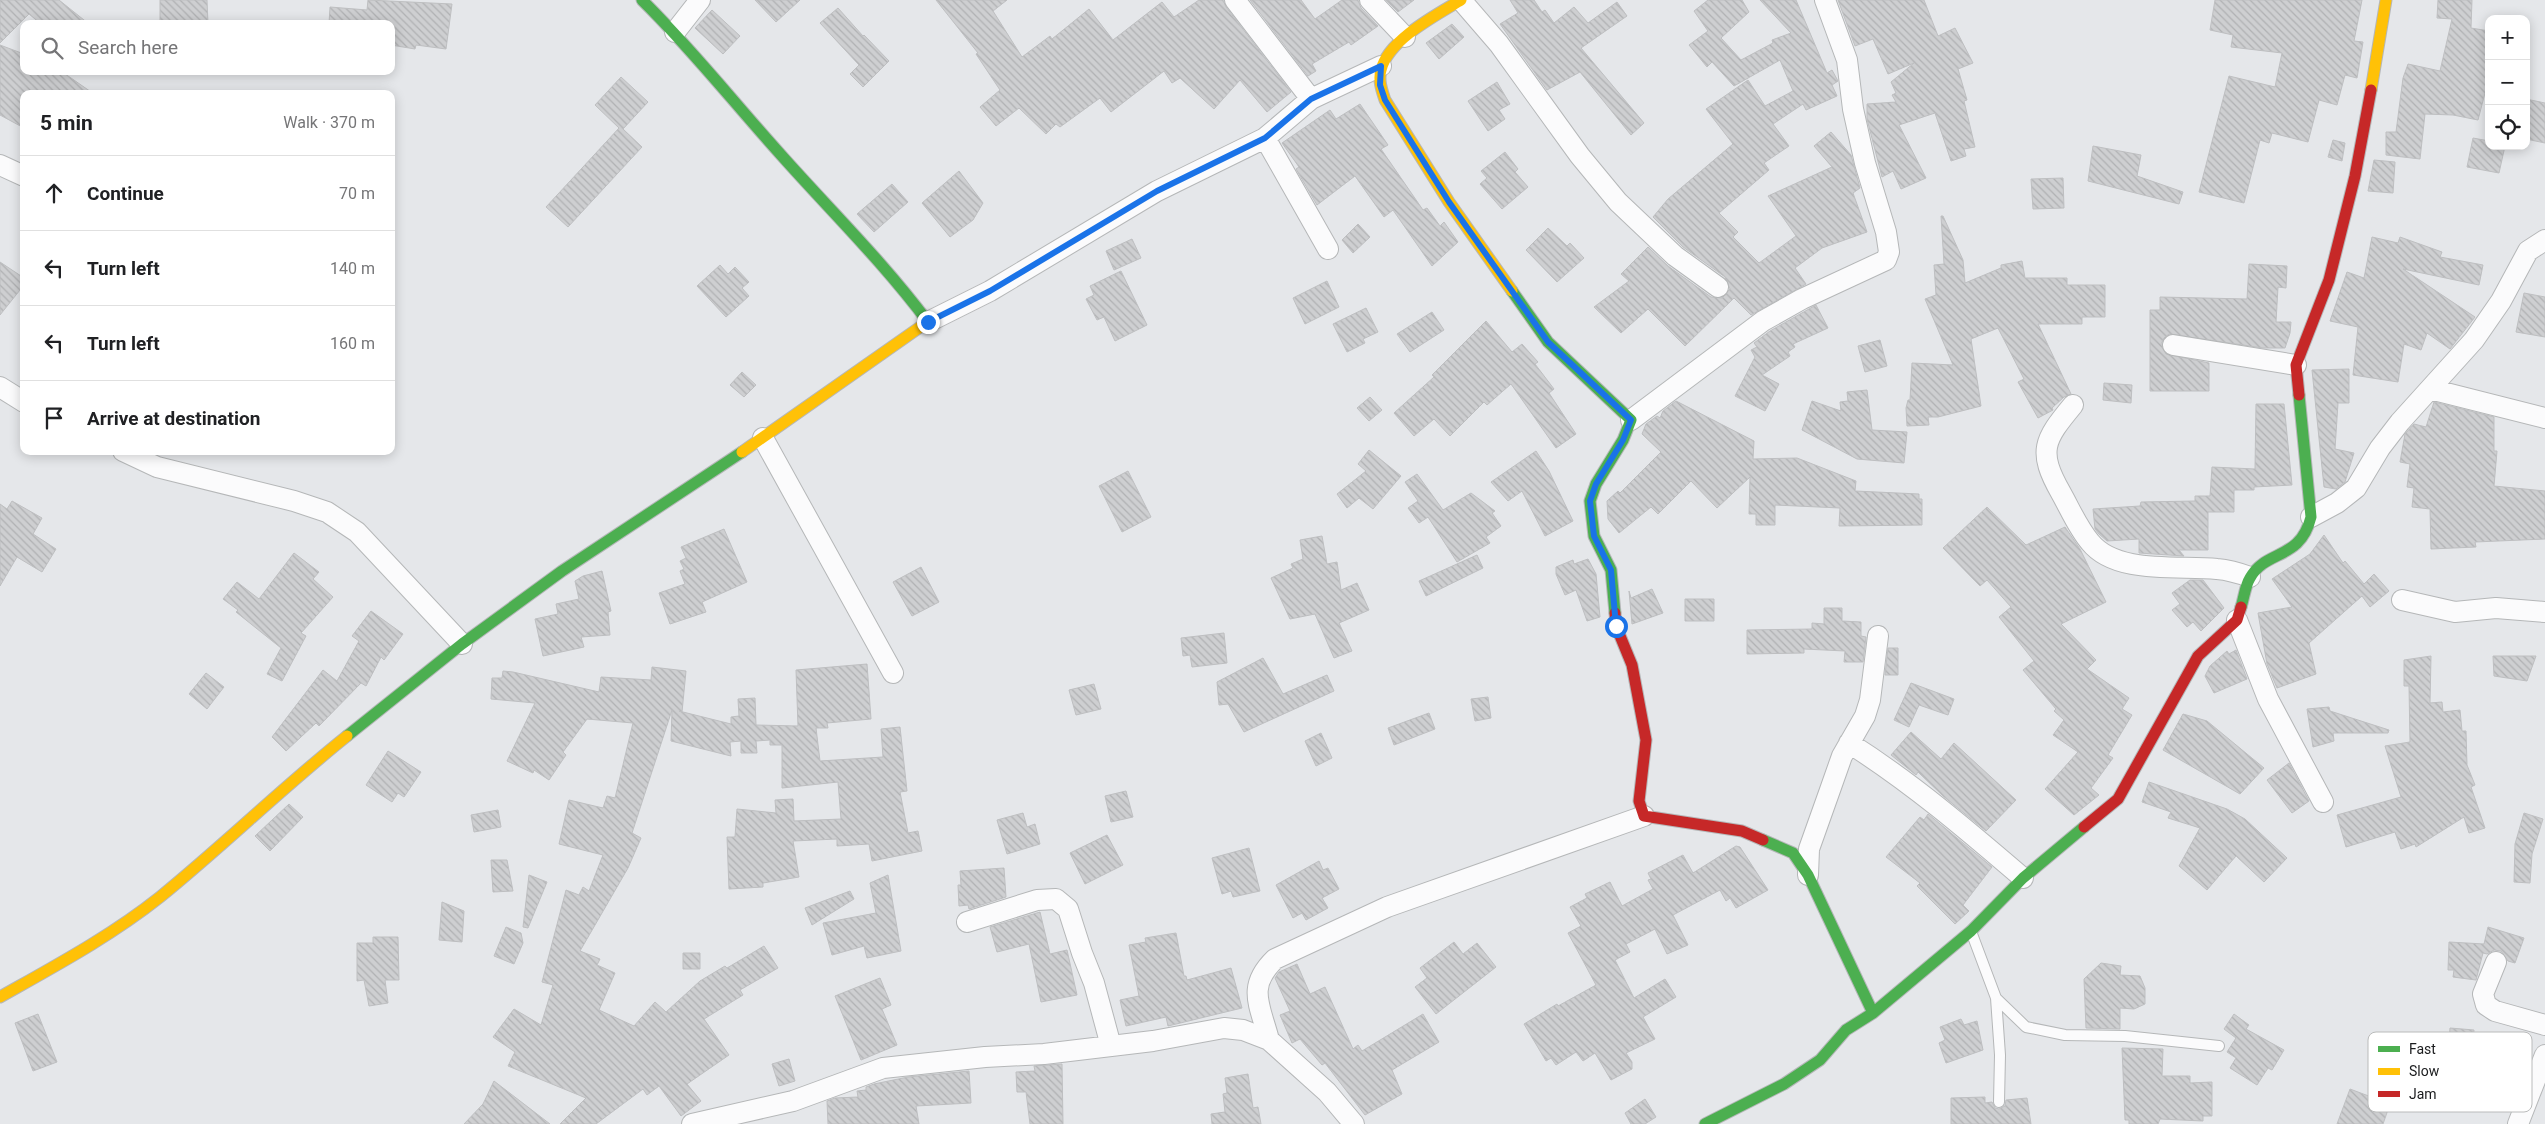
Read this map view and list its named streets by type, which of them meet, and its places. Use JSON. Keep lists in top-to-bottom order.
{
  "legend": ["Fast", "Slow", "Jam"],
  "page": {
    "map_buttons": ["+", "−"],
    "search": "Search here",
    "heading": ["5 min", "Walk · 370 m"],
    "list": [
      ["Continue", "70 m"],
      ["Turn left", "140 m"],
      ["Turn left", "160 m"],
      "Arrive at destination"
    ]
  }
}
